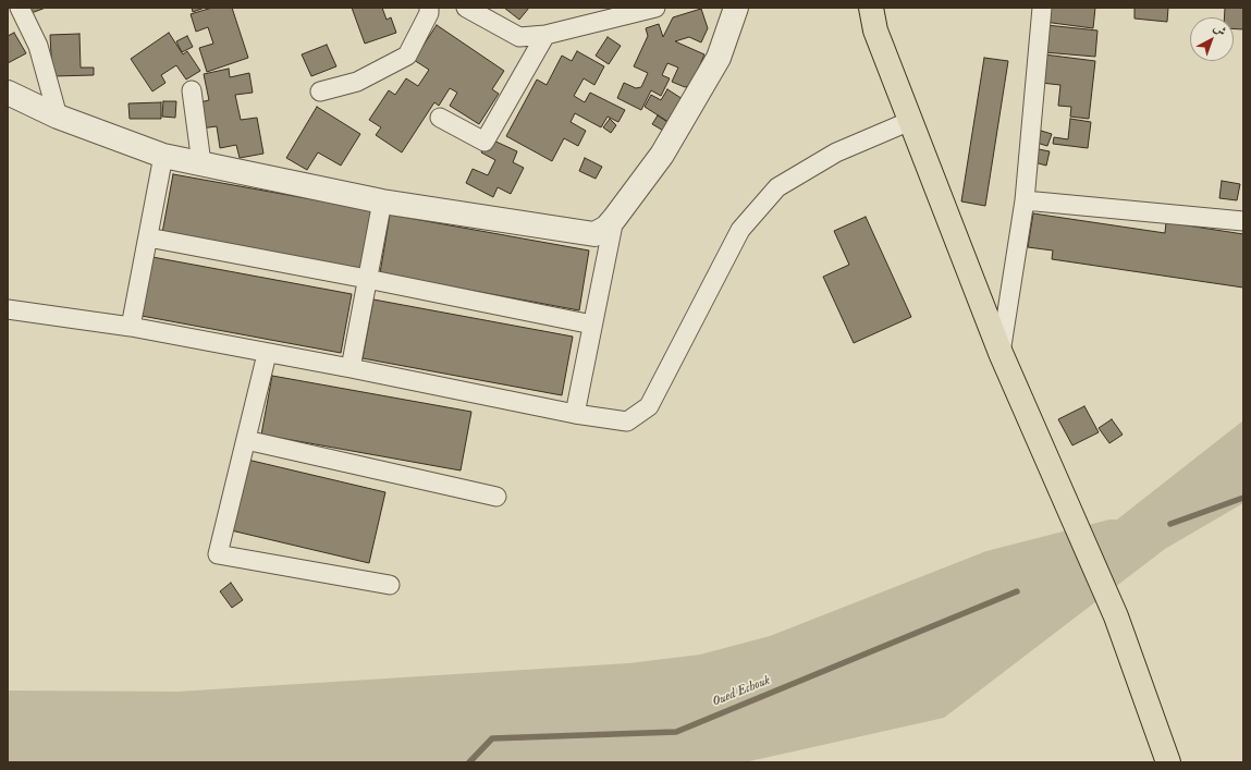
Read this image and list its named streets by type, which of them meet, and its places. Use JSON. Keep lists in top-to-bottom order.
{
  "water": ["Oued Echouk"],
  "north": "top right"
}
